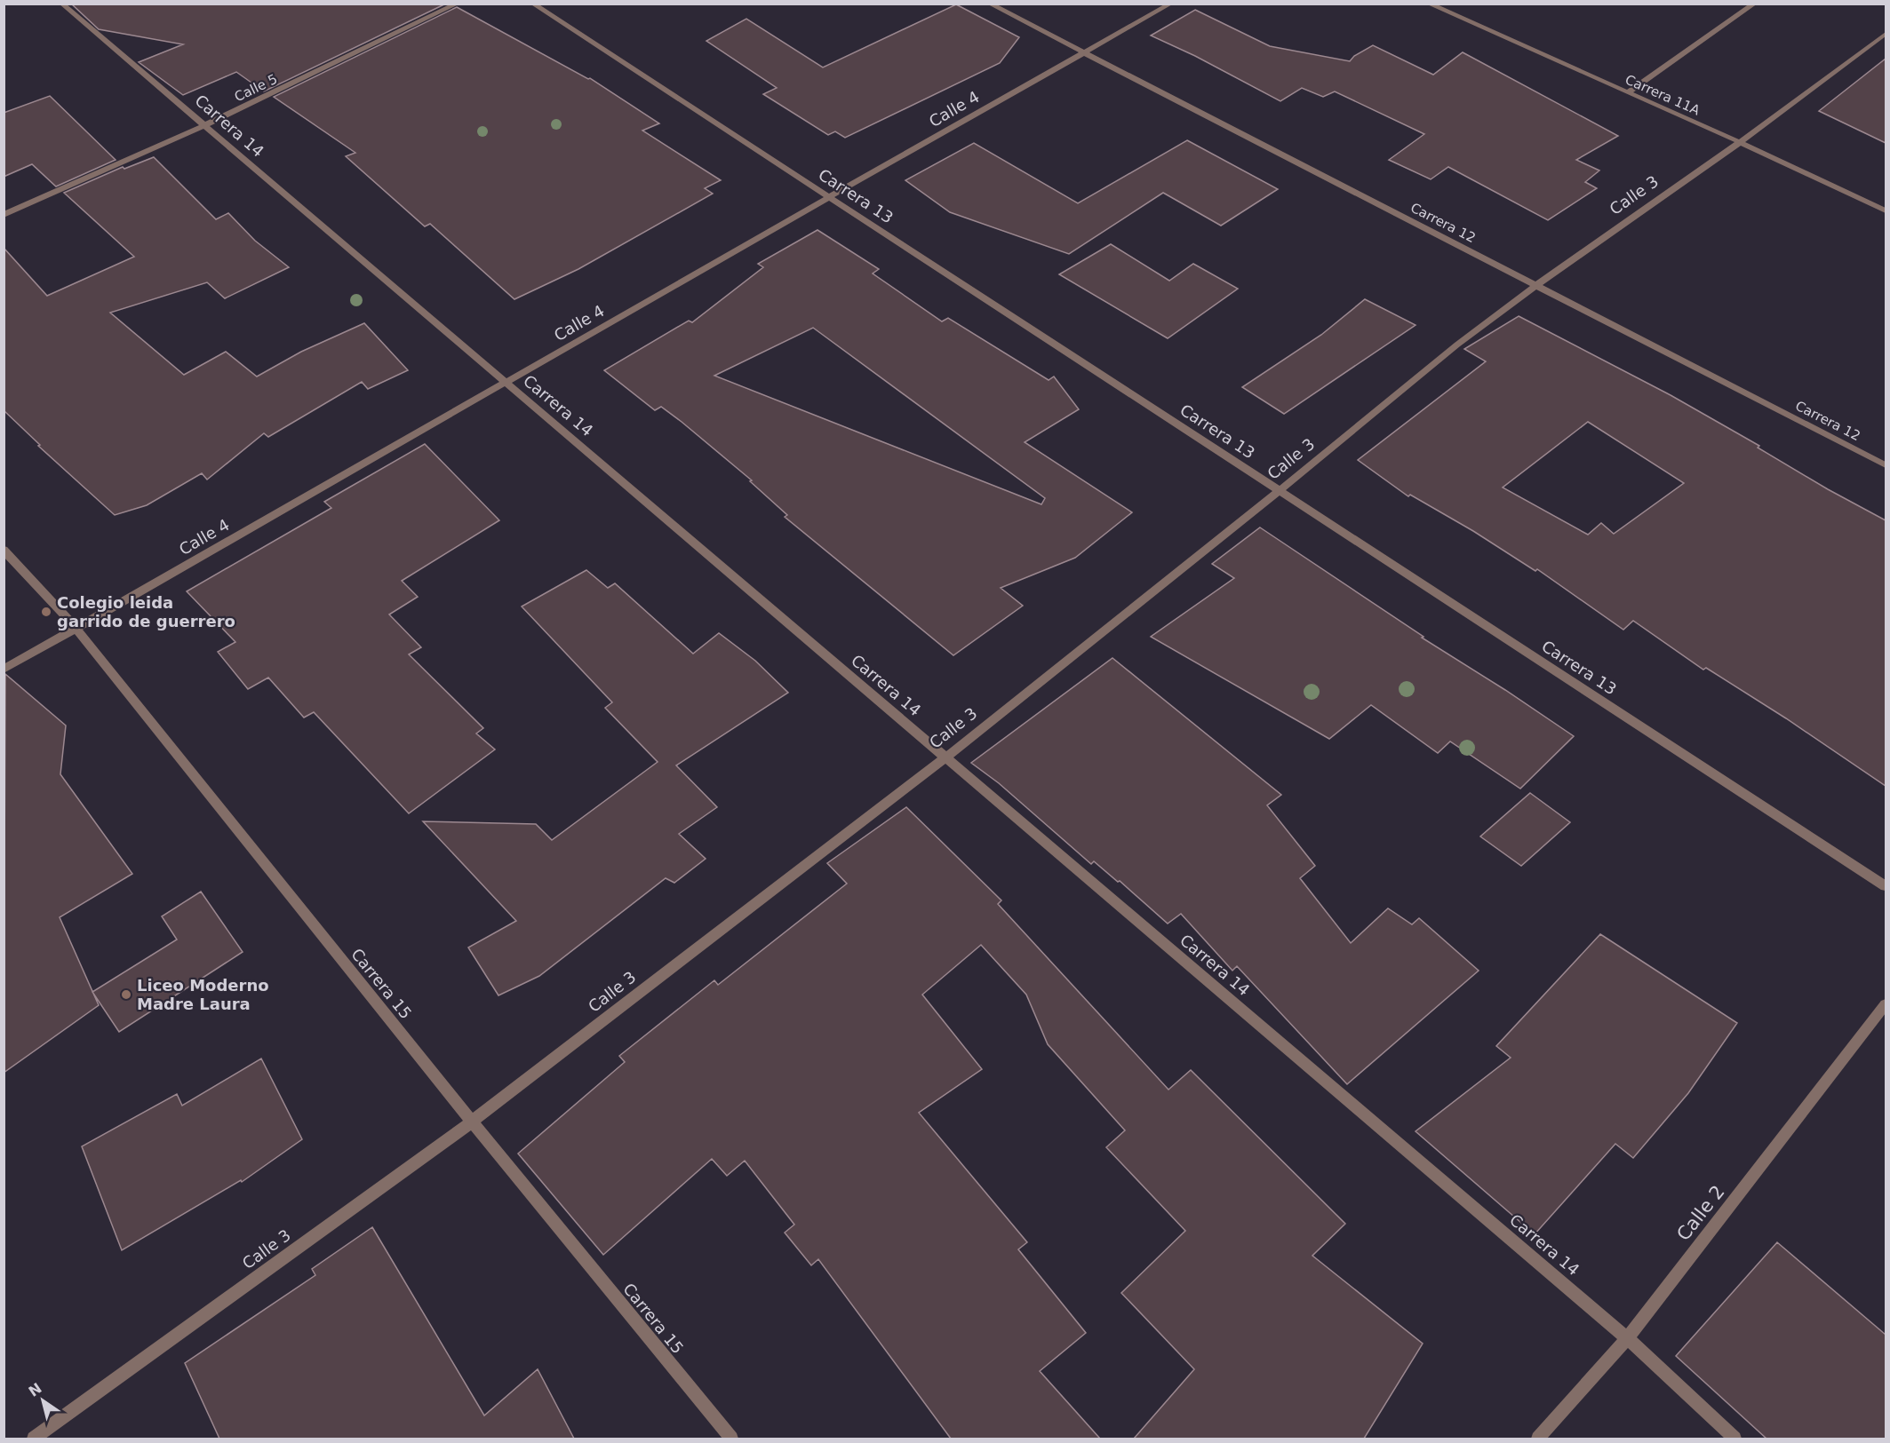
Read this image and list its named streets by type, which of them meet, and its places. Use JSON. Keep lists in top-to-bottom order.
{
  "streets": {
    "street": [
      "Calle 5",
      "Carrera 11A",
      "Calle 4",
      "Carrera 14",
      "Calle 3",
      "Carrera 13",
      "Carrera 12",
      "Carrera 15",
      "Calle 2"
    ]
  },
  "crossings": [
    ["Calle 5", "Carrera 14"],
    ["Carrera 11A", "Calle 3"],
    ["Calle 4", "Carrera 14"],
    ["Calle 4", "Carrera 13"],
    ["Calle 4", "Carrera 12"],
    ["Calle 4", "Carrera 15"],
    ["Carrera 14", "Calle 3"],
    ["Carrera 14", "Calle 2"],
    ["Calle 3", "Carrera 13"],
    ["Calle 3", "Carrera 12"],
    ["Calle 3", "Carrera 15"]
  ],
  "places": ["Colegio leida garrido de guerrero", "Liceo Moderno Madre Laura"],
  "north": "top left"
}
